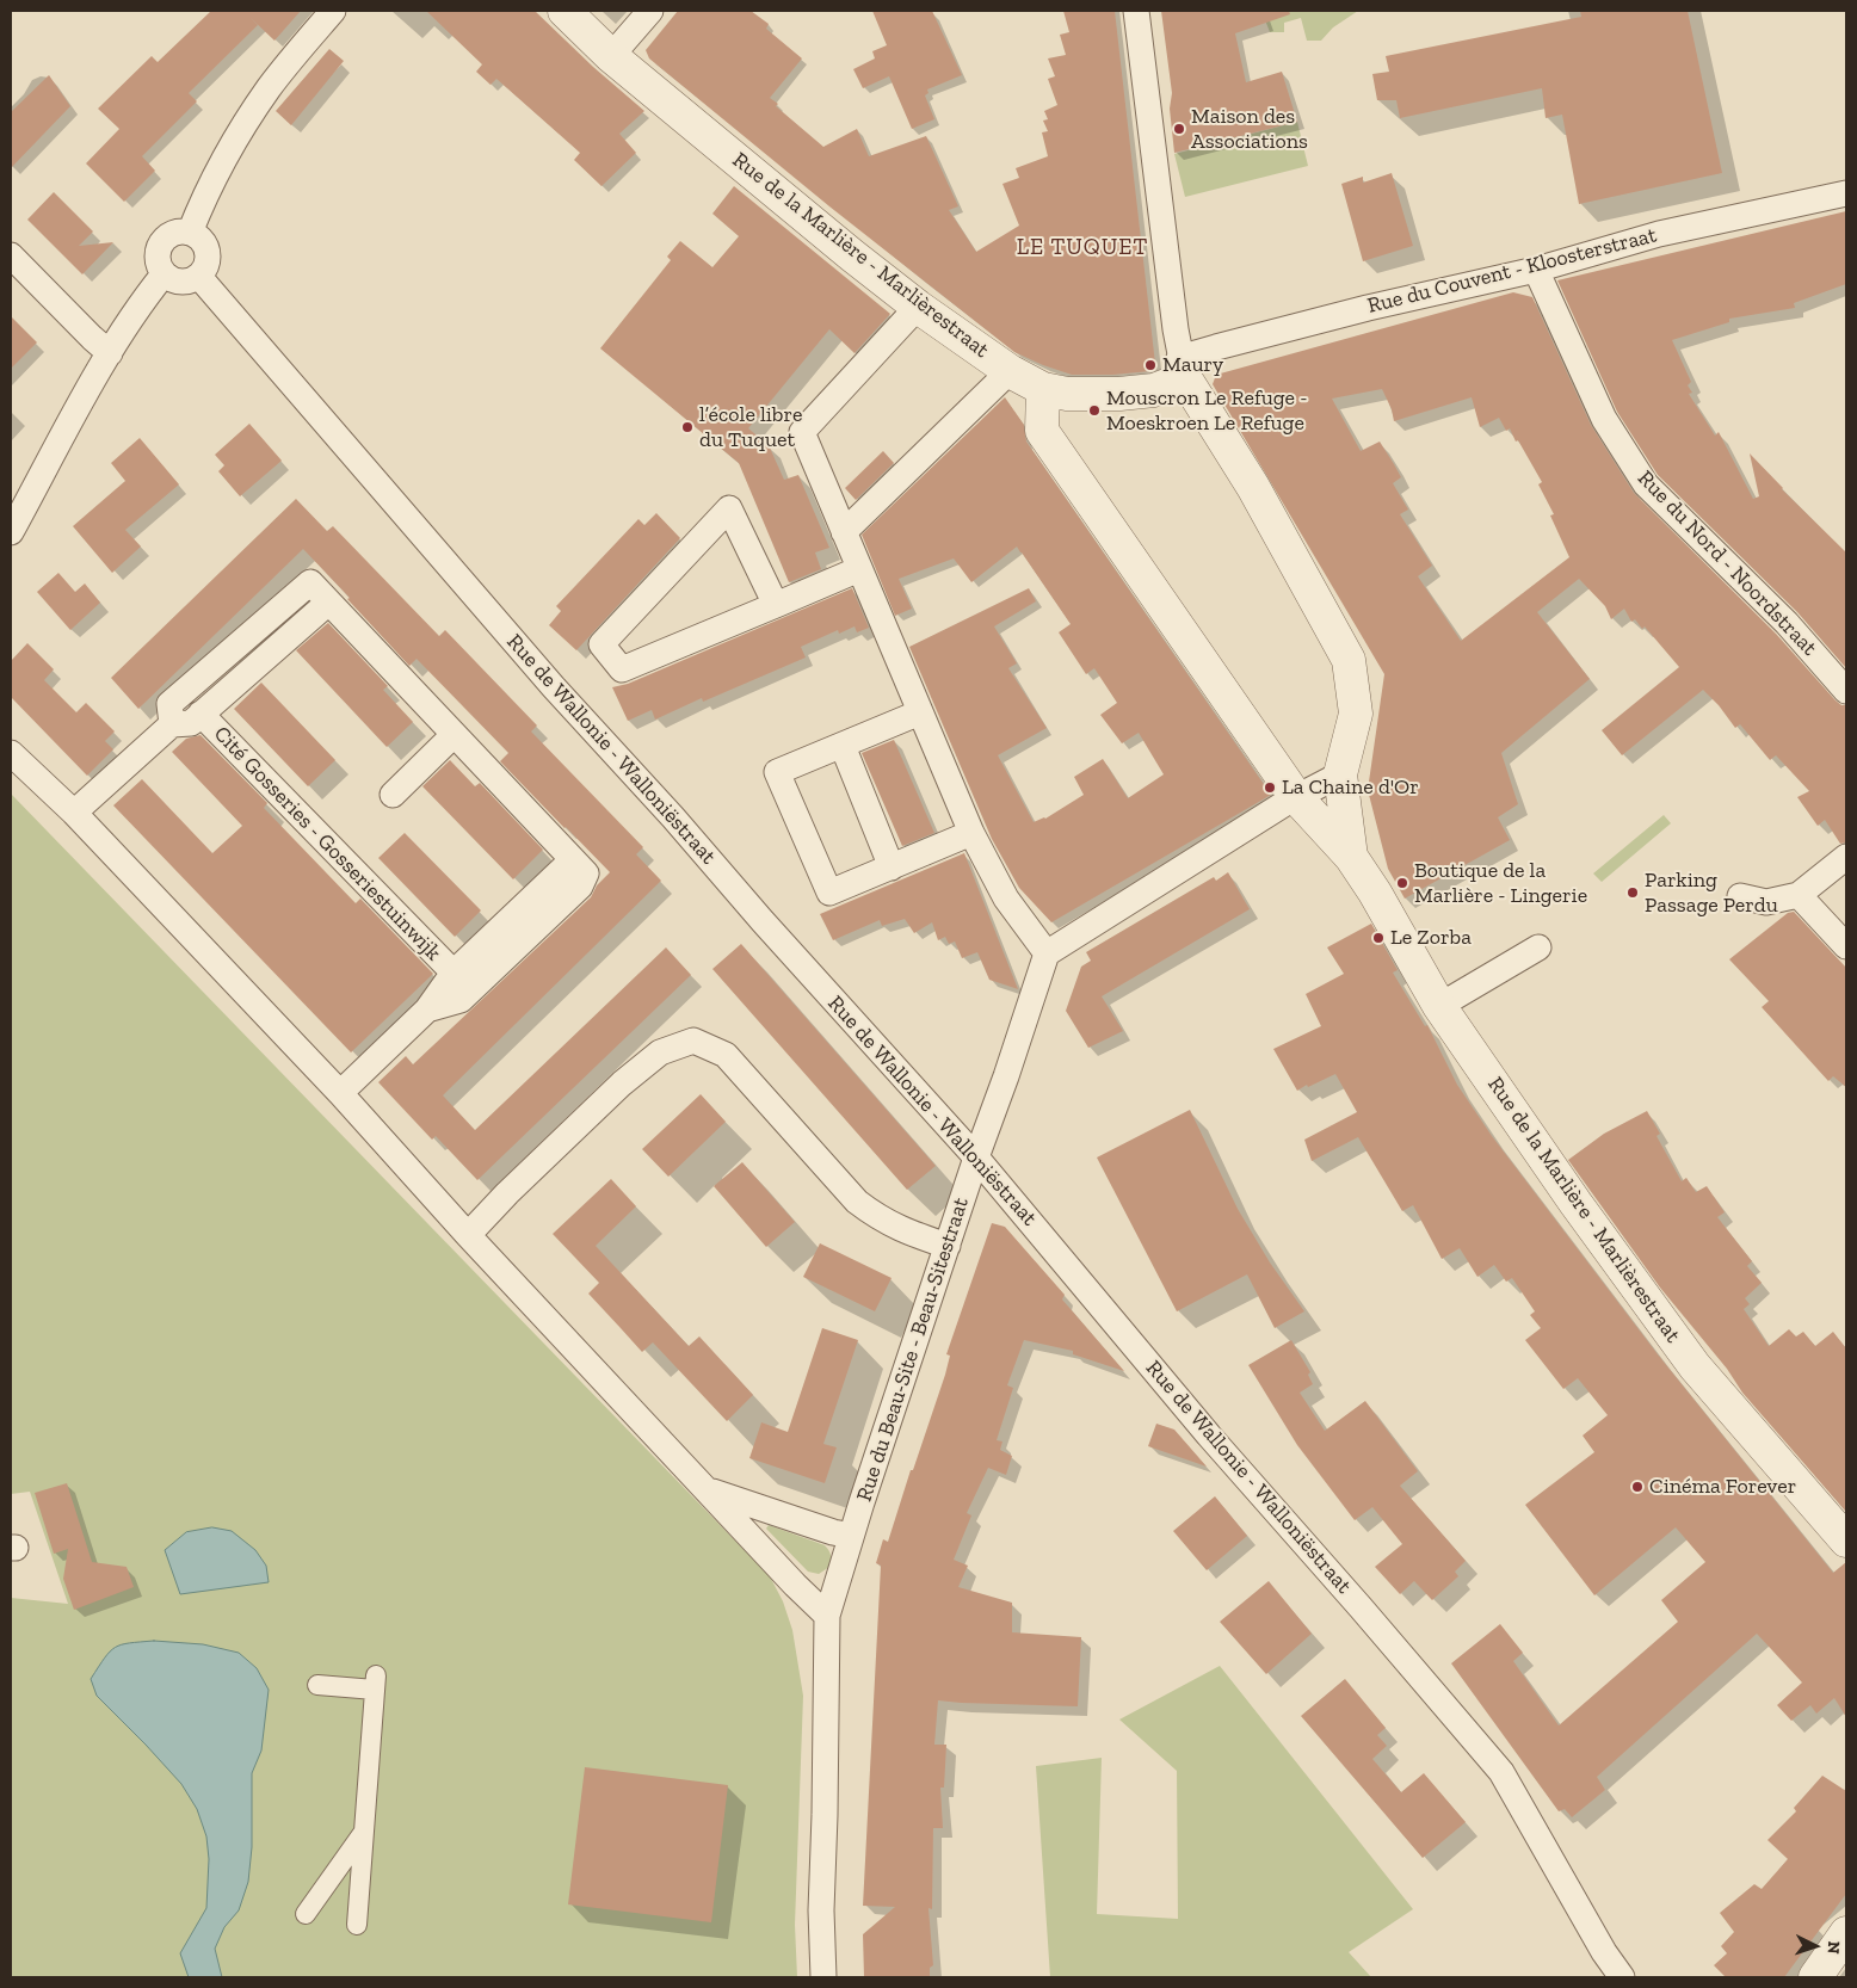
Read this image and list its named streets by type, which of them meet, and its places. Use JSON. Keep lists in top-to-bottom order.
{
  "streets": {
    "street": [
      "Rue de la Marlière - Marlièrestraat",
      "Rue du Couvent - Kloosterstraat",
      "Rue du Nord - Noordstraat",
      "Rue de Wallonie - Walloniëstraat",
      "Cité Gosseries - Gosseriestuinwijk",
      "Rue du Beau-Site - Beau-Sitestraat"
    ]
  },
  "crossings": [
    ["Rue de la Marlière - Marlièrestraat", "Rue du Couvent - Kloosterstraat"],
    ["Rue du Couvent - Kloosterstraat", "Rue du Nord - Noordstraat"],
    ["Rue de Wallonie - Walloniëstraat", "Rue du Beau-Site - Beau-Sitestraat"]
  ],
  "districts": ["LE TUQUET"],
  "places": [
    "Maison des Associations",
    "Maury",
    "Mouscron Le Refuge - Moeskroen Le Refuge",
    "l’école libre du Tuquet",
    "La Chaine d'Or",
    "Boutique de la Marlière - Lingerie",
    "Parking Passage Perdu",
    "Le Zorba",
    "Cinéma Forever"
  ],
  "north": "right"
}
